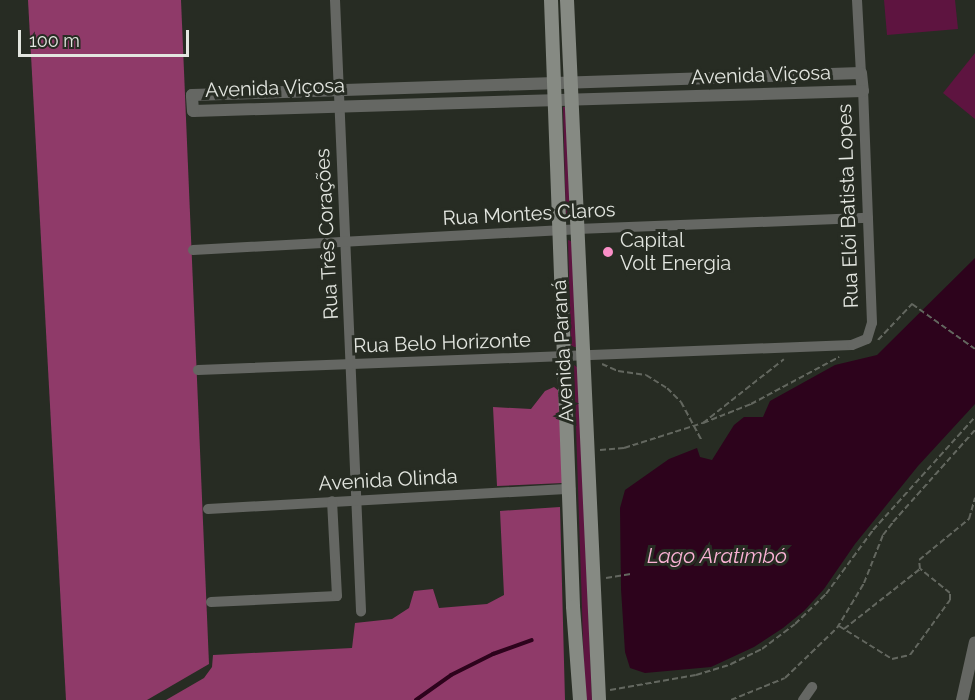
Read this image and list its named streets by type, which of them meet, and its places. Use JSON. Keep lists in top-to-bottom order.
{
  "streets": {
    "main road": ["Avenida Paraná"],
    "street": [
      "Avenida Viçosa",
      "Rua Elói Batista Lopes",
      "Rua Montes Claros",
      "Rua Três Corações",
      "Rua Belo Horizonte",
      "Avenida Olinda"
    ]
  },
  "crossings": [
    ["Avenida Viçosa", "Rua Elói Batista Lopes"],
    ["Avenida Viçosa", "Rua Três Corações"],
    ["Avenida Viçosa", "Avenida Paraná"],
    ["Rua Elói Batista Lopes", "Rua Montes Claros"],
    ["Rua Elói Batista Lopes", "Rua Belo Horizonte"],
    ["Rua Montes Claros", "Rua Três Corações"],
    ["Rua Montes Claros", "Avenida Paraná"],
    ["Rua Três Corações", "Rua Belo Horizonte"],
    ["Rua Três Corações", "Avenida Olinda"],
    ["Rua Belo Horizonte", "Avenida Paraná"],
    ["Avenida Paraná", "Avenida Olinda"]
  ],
  "water": ["Lago Aratimbó"],
  "places": ["Capital Volt Energia"],
  "scale_bar": "100 m"
}
